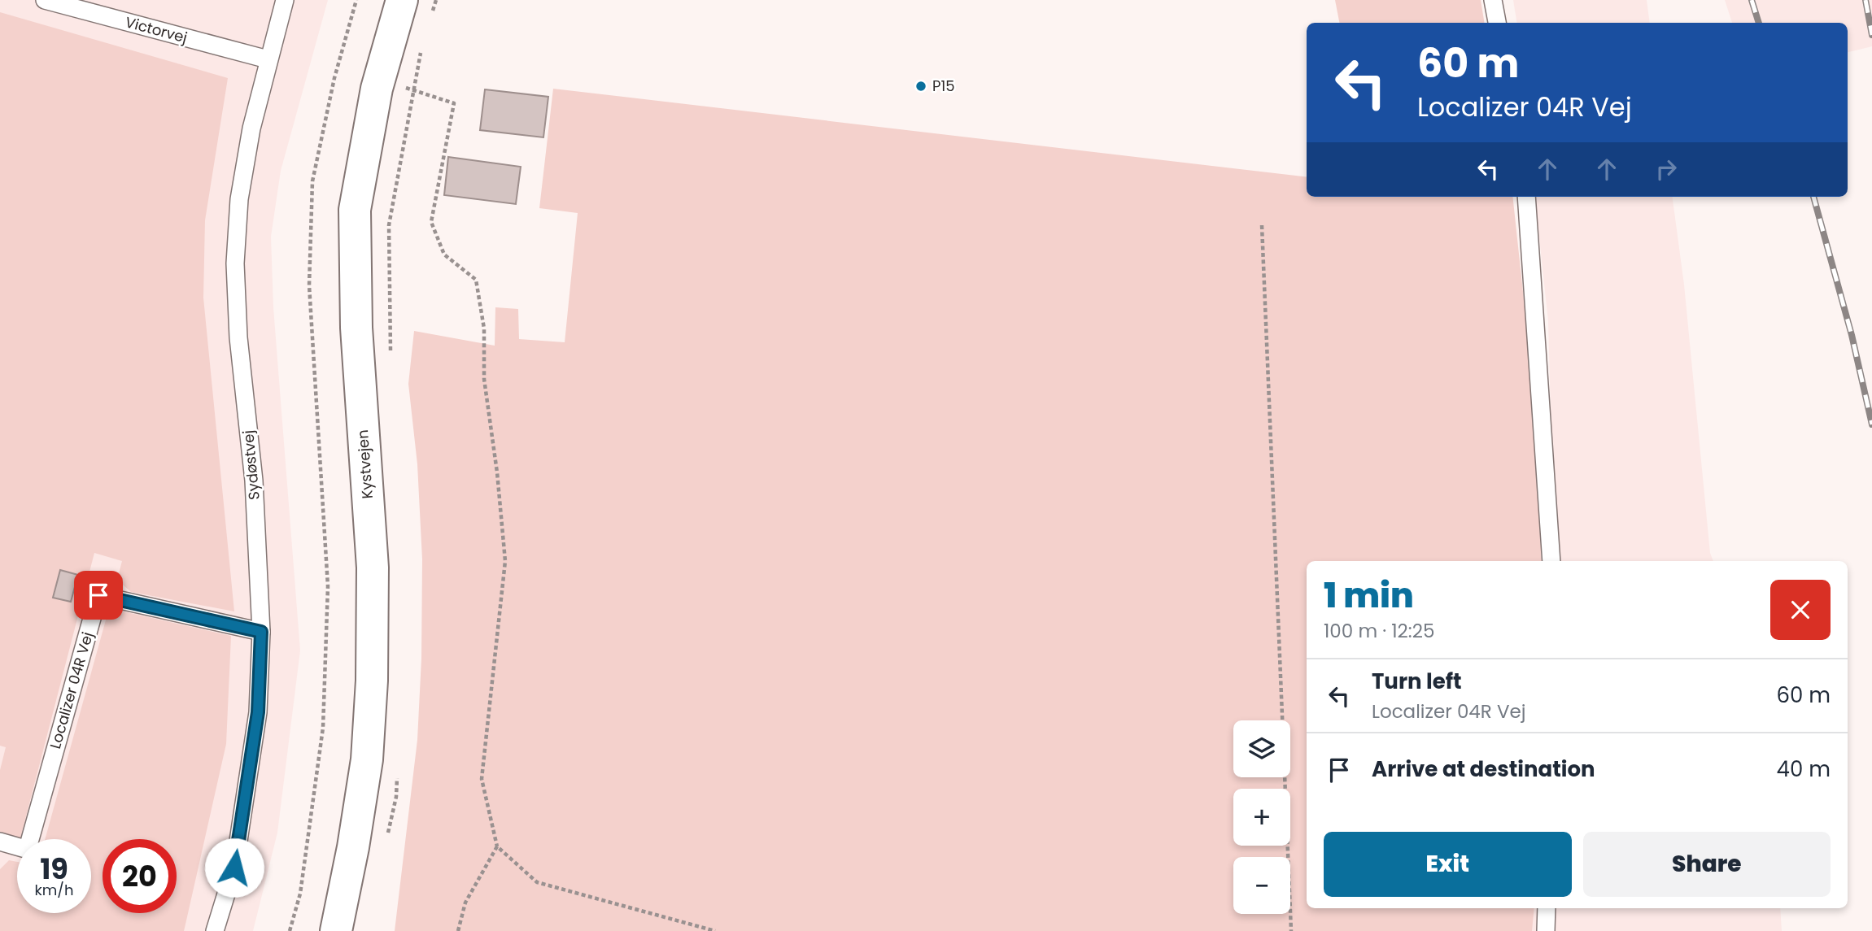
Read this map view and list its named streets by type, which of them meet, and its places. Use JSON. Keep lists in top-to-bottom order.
{
  "streets": {
    "street": ["Kystvejen"],
    "lane": ["Victorvej", "Sydøstvej", "Localizer 04R Vej"]
  },
  "crossings": [
    ["Victorvej", "Sydøstvej"],
    ["Sydøstvej", "Localizer 04R Vej"]
  ],
  "places": ["P15"],
  "page": {
    "turn": ["60 m", "Localizer 04R Vej"],
    "heading": ["1 min", "100 m · 12:25"],
    "list": [
      {
        "name": "Turn left",
        "note": "Localizer 04R Vej",
        "value": "60 m"
      },
      {
        "name": "Arrive at destination",
        "value": "40 m"
      }
    ],
    "map_buttons": ["+", "−"],
    "buttons": ["Exit", "Share"],
    "speed": "19 km/h",
    "limit": "20"
  }
}
